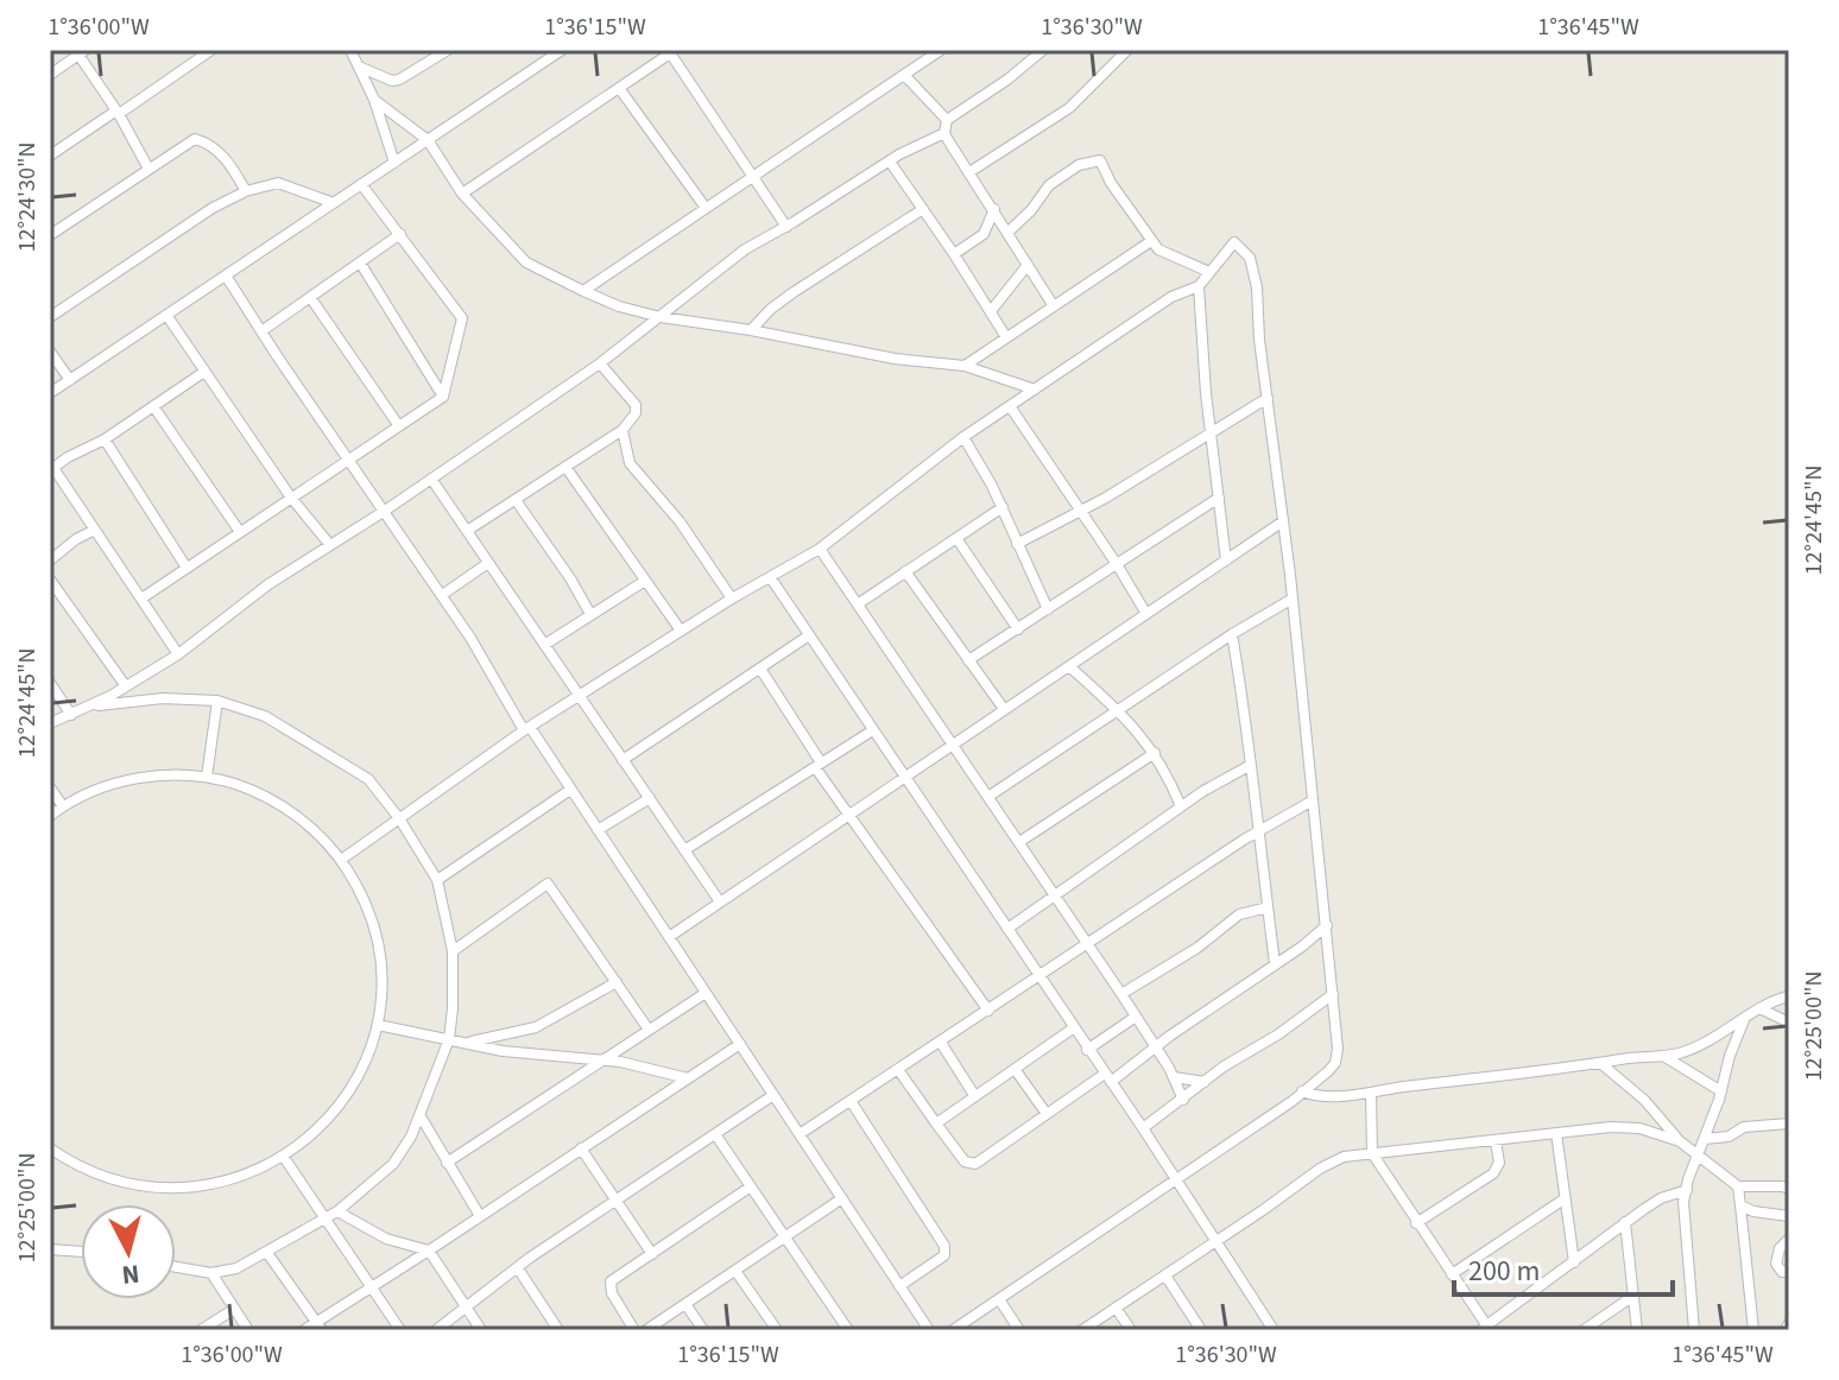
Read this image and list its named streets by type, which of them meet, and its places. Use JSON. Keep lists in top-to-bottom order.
{
  "scale_bar": "200 m",
  "north": "bottom",
  "coordinates": [
    "1°36'00\"W",
    "1°36'15\"W",
    "1°36'30\"W",
    "1°36'45\"W",
    "12°24'30\"N",
    "12°24'45\"N",
    "12°25'00\"N"
  ]
}
